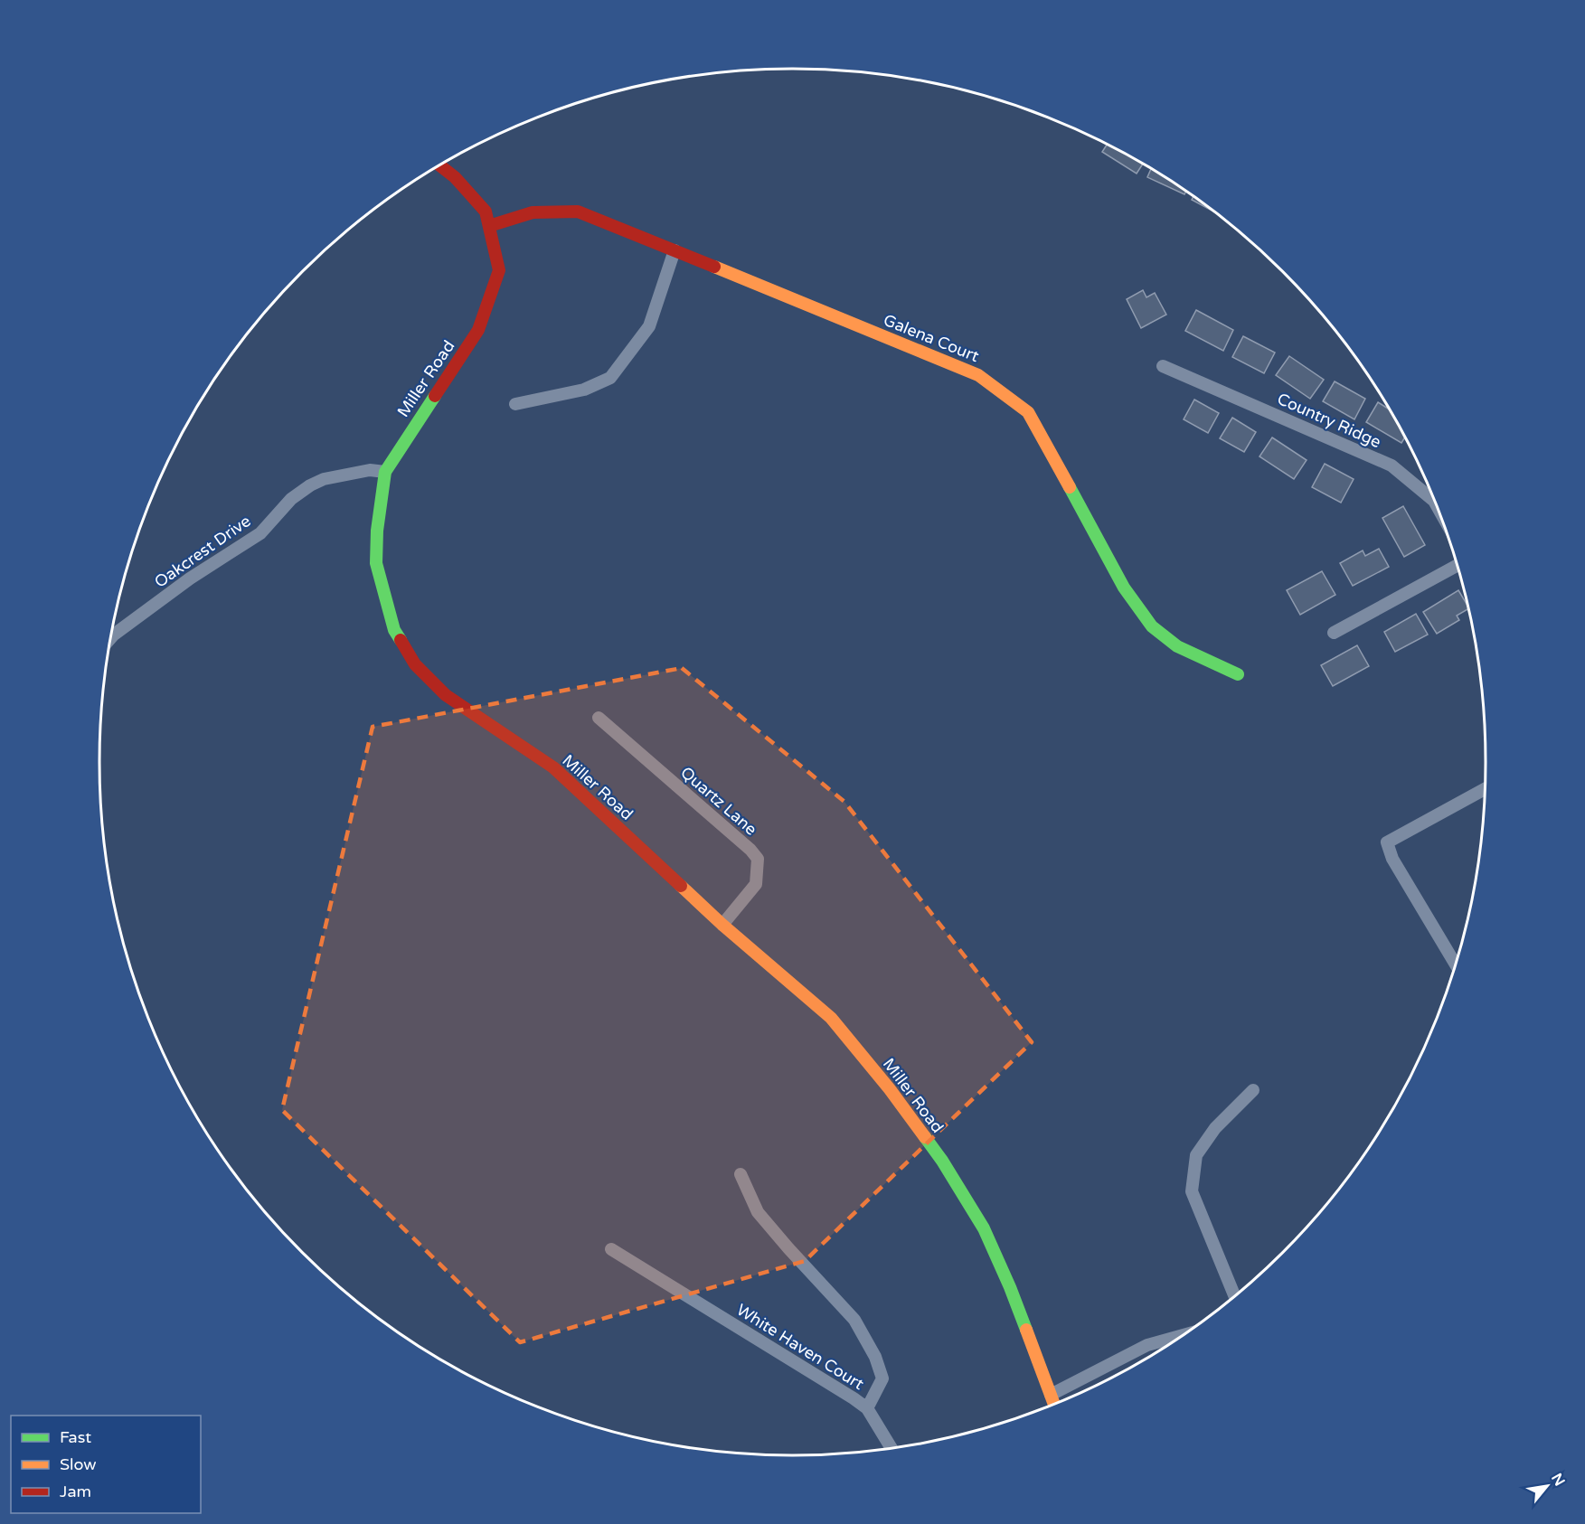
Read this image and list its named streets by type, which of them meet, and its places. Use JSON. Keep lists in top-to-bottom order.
{
  "streets": {
    "street": [
      "Galena Court",
      "Miller Road",
      "Country Ridge",
      "Oakcrest Drive",
      "Quartz Lane",
      "White Haven Court"
    ]
  },
  "crossings": [
    ["Galena Court", "Miller Road"],
    ["Miller Road", "Oakcrest Drive"],
    ["Miller Road", "Quartz Lane"]
  ],
  "legend": ["Fast", "Slow", "Jam"],
  "north": "top right"
}
